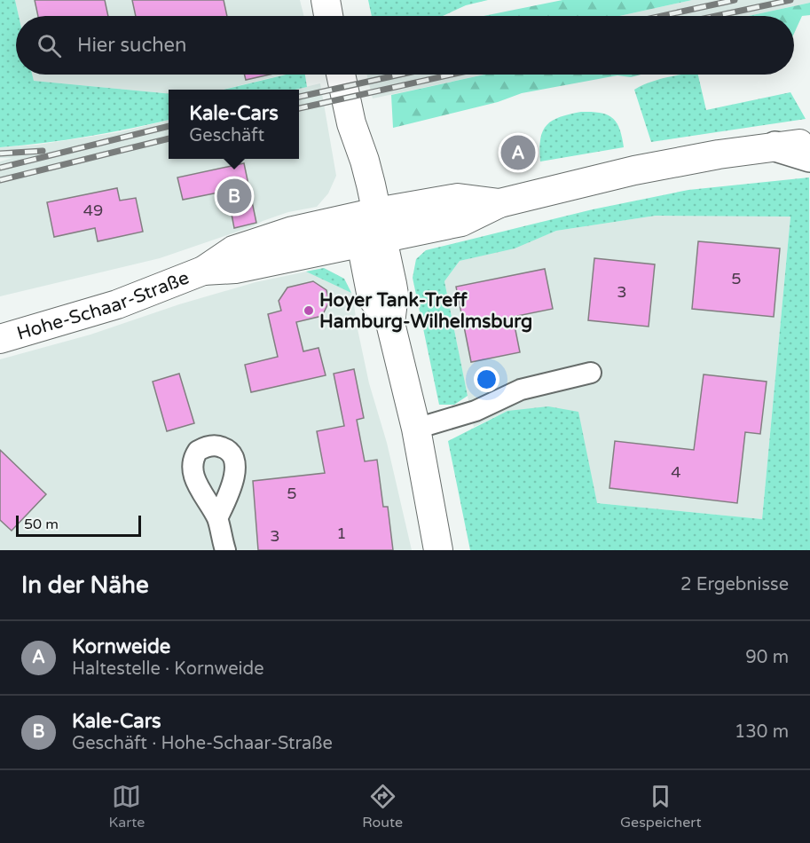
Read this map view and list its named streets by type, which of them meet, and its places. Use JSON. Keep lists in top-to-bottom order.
{
  "streets": {
    "main road": ["Hohe-Schaar-Straße"]
  },
  "places": ["Hoyer Tank-Treff Hamburg-Wilhelmsburg"],
  "house_numbers": [
    "49",
    "5",
    "3",
    "4",
    "5",
    "1",
    "3"
  ],
  "scale_bar": "50 m",
  "page": {
    "search": "Hier suchen",
    "popup": ["Kale-Cars", "Geschäft"],
    "pins": ["A", "B"],
    "scale": "50 m",
    "heading": ["In der Nähe", "2 Ergebnisse"],
    "list": [
      {
        "mark": "A",
        "name": "Kornweide",
        "note": "Haltestelle · Kornweide",
        "value": "90 m"
      },
      {
        "mark": "B",
        "name": "Kale-Cars",
        "note": "Geschäft · Hohe-Schaar-Straße",
        "value": "130 m"
      }
    ],
    "nav": ["Karte", "Route", "Gespeichert"]
  }
}
